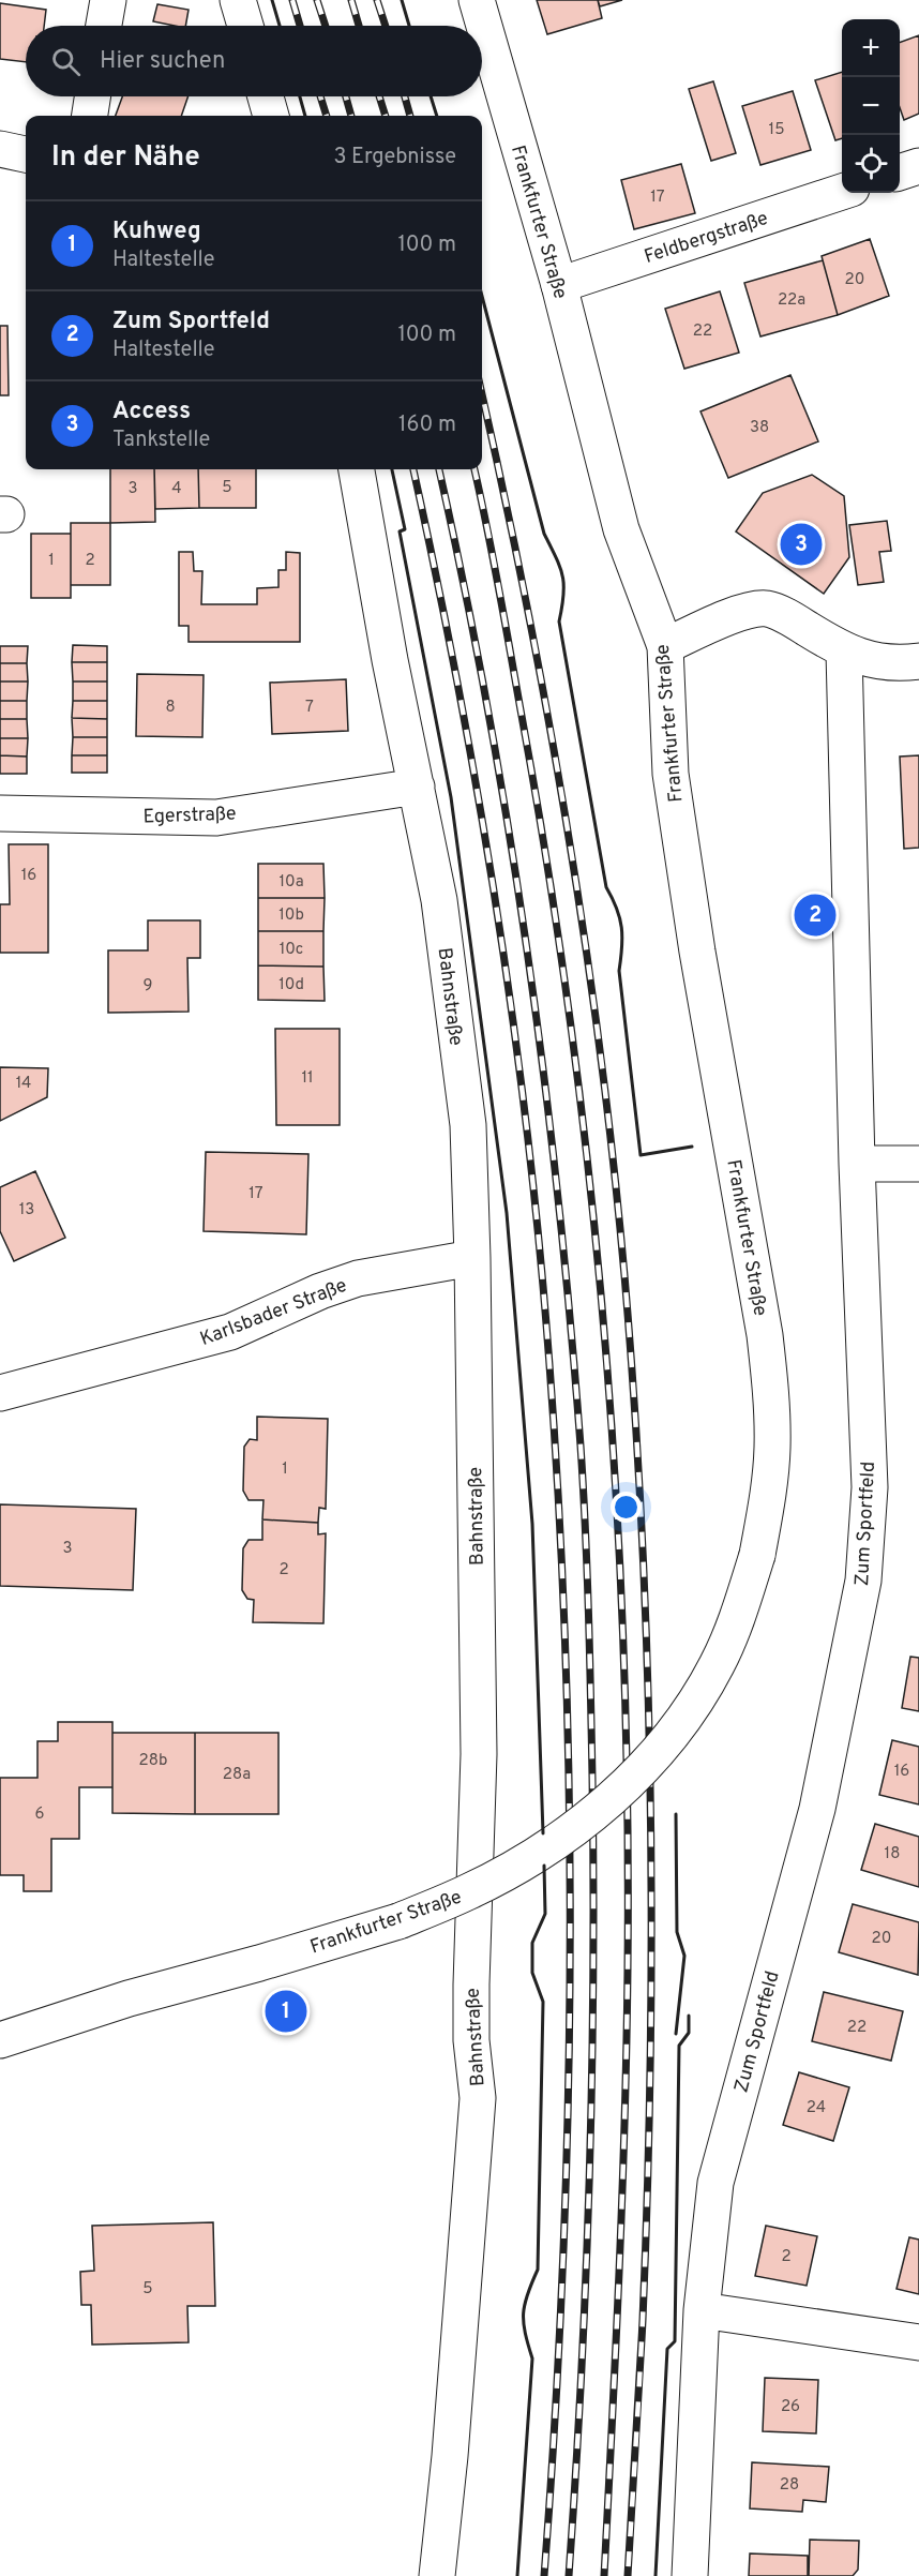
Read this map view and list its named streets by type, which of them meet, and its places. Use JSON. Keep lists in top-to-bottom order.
{
  "streets": {
    "street": [
      "Frankfurter Straße",
      "Feldbergstraße",
      "Egerstraße",
      "Bahnstraße",
      "Karlsbader Straße",
      "Zum Sportfeld"
    ]
  },
  "crossings": [
    ["Frankfurter Straße", "Feldbergstraße"],
    ["Egerstraße", "Bahnstraße"],
    ["Bahnstraße", "Karlsbader Straße"]
  ],
  "house_numbers": [
    "15",
    "17",
    "20",
    "22a",
    "22",
    "38",
    "5",
    "3",
    "4",
    "1",
    "2",
    "8",
    "7",
    "16",
    "10a",
    "10b",
    "10c",
    "10d",
    "9",
    "11",
    "14",
    "17",
    "13",
    "1",
    "3",
    "2",
    "28b",
    "16",
    "28a",
    "6",
    "18",
    "20",
    "22",
    "24",
    "2",
    "5",
    "26",
    "28"
  ],
  "page": {
    "map_buttons": ["+", "−"],
    "search": "Hier suchen",
    "heading": ["In der Nähe", "3 Ergebnisse"],
    "list": [
      {
        "mark": "1",
        "name": "Kuhweg",
        "note": "Haltestelle",
        "value": "100 m"
      },
      {
        "mark": "2",
        "name": "Zum Sportfeld",
        "note": "Haltestelle",
        "value": "100 m"
      },
      {
        "mark": "3",
        "name": "Access",
        "note": "Tankstelle",
        "value": "160 m"
      }
    ],
    "pins": ["3", "2", "1"]
  }
}
